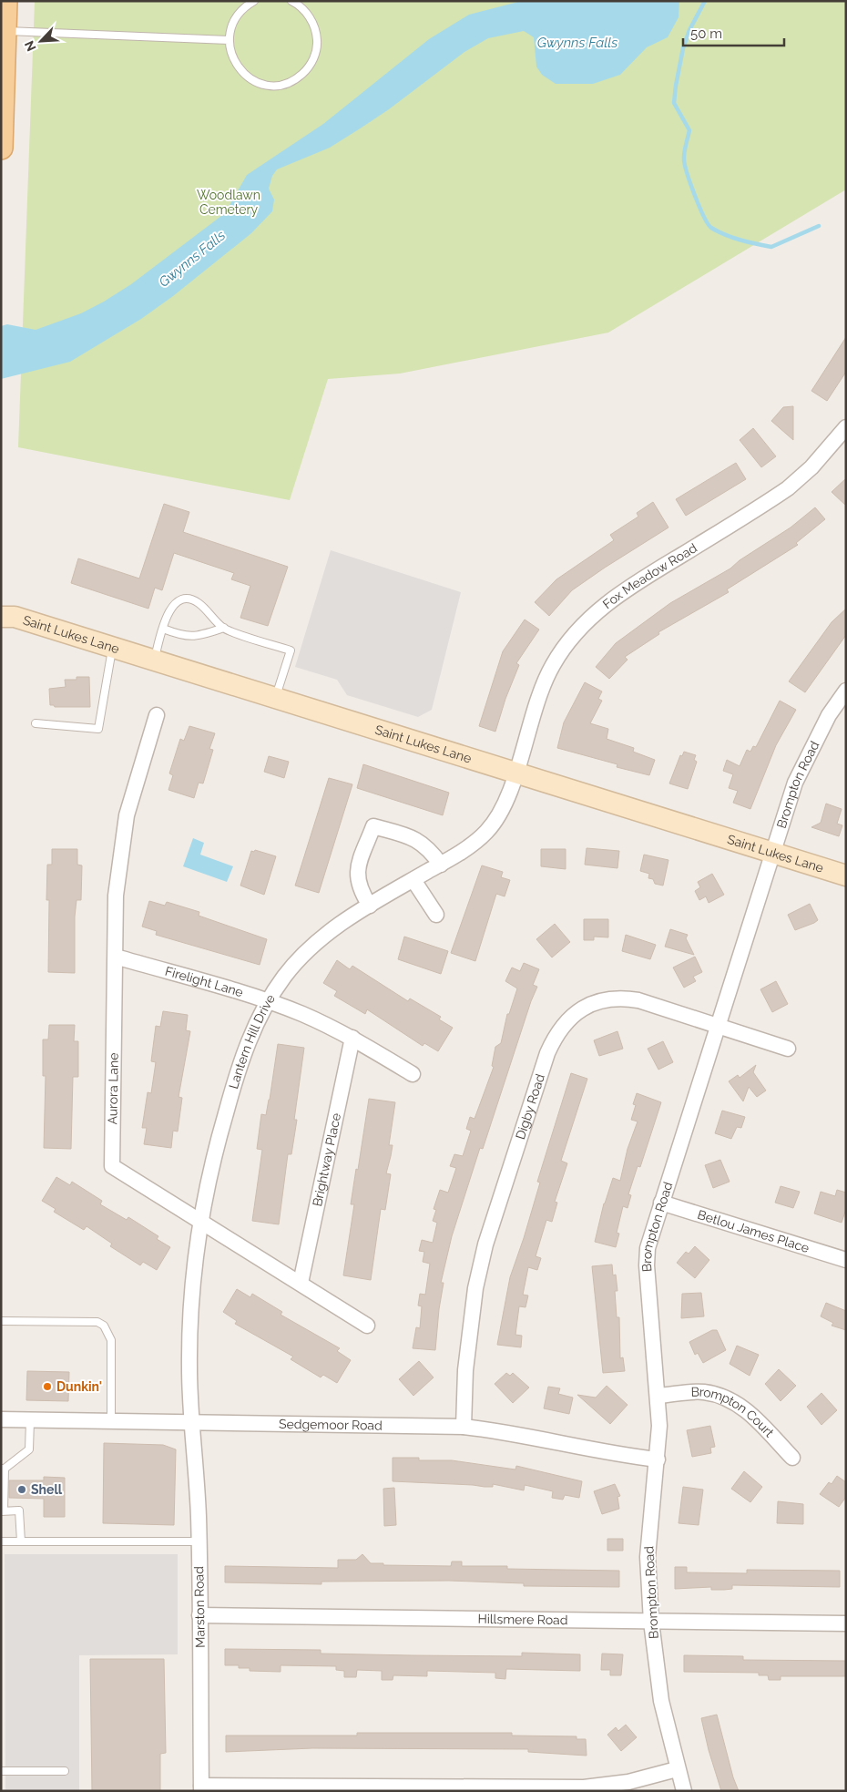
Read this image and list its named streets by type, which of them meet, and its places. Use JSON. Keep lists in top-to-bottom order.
{
  "streets": {
    "street": [
      "Fox Meadow Road",
      "Saint Lukes Lane",
      "Brompton Road",
      "Firelight Lane",
      "Lantern Hill Drive",
      "Aurora Lane",
      "Digby Road",
      "Brightway Place",
      "Betlou James Place",
      "Brompton Court",
      "Sedgemoor Road",
      "Marston Road",
      "Hillsmere Road"
    ]
  },
  "crossings": [
    ["Fox Meadow Road", "Saint Lukes Lane"],
    ["Fox Meadow Road", "Lantern Hill Drive"],
    ["Saint Lukes Lane", "Brompton Road"],
    ["Saint Lukes Lane", "Lantern Hill Drive"],
    ["Brompton Road", "Digby Road"],
    ["Brompton Road", "Betlou James Place"],
    ["Brompton Road", "Brompton Court"],
    ["Brompton Road", "Sedgemoor Road"],
    ["Brompton Road", "Hillsmere Road"],
    ["Firelight Lane", "Lantern Hill Drive"],
    ["Firelight Lane", "Aurora Lane"],
    ["Firelight Lane", "Brightway Place"],
    ["Lantern Hill Drive", "Aurora Lane"],
    ["Lantern Hill Drive", "Sedgemoor Road"],
    ["Lantern Hill Drive", "Marston Road"],
    ["Aurora Lane", "Brightway Place"],
    ["Digby Road", "Sedgemoor Road"],
    ["Sedgemoor Road", "Marston Road"],
    ["Marston Road", "Hillsmere Road"]
  ],
  "water": ["Gwynns Falls"],
  "parks": ["Woodlawn Cemetery"],
  "places": ["Dunkin'", "Shell"],
  "scale_bar": "50 m",
  "north": "bottom left"
}
